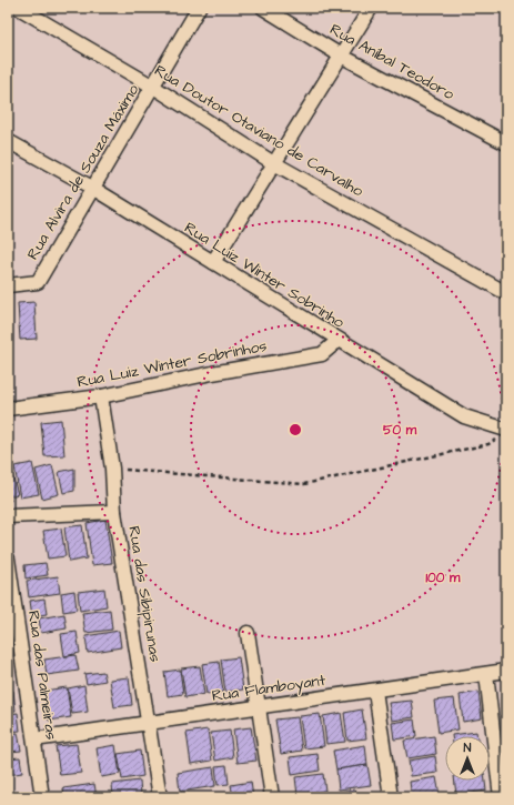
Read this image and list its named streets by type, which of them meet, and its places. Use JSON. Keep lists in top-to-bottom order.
{
  "streets": {
    "street": [
      "Rua Aníbal Teodoro",
      "Rua Doutor Otaviano de Carvalho",
      "Rua Alvira de Souza Máximo",
      "Rua Luiz Winter Sobrinho",
      "Rua Luiz Winter Sobrinhos",
      "Rua das Sibipirunas",
      "Rua das Palmeiras",
      "Rua Flamboyant"
    ]
  },
  "crossings": [
    ["Rua Doutor Otaviano de Carvalho", "Rua Alvira de Souza Máximo"],
    ["Rua Alvira de Souza Máximo", "Rua Luiz Winter Sobrinho"],
    ["Rua Luiz Winter Sobrinho", "Rua Luiz Winter Sobrinhos"],
    ["Rua Luiz Winter Sobrinhos", "Rua das Sibipirunas"],
    ["Rua das Sibipirunas", "Rua Flamboyant"],
    ["Rua das Palmeiras", "Rua Flamboyant"]
  ],
  "north": "top",
  "rings": ["50 m", "100 m"]
}
